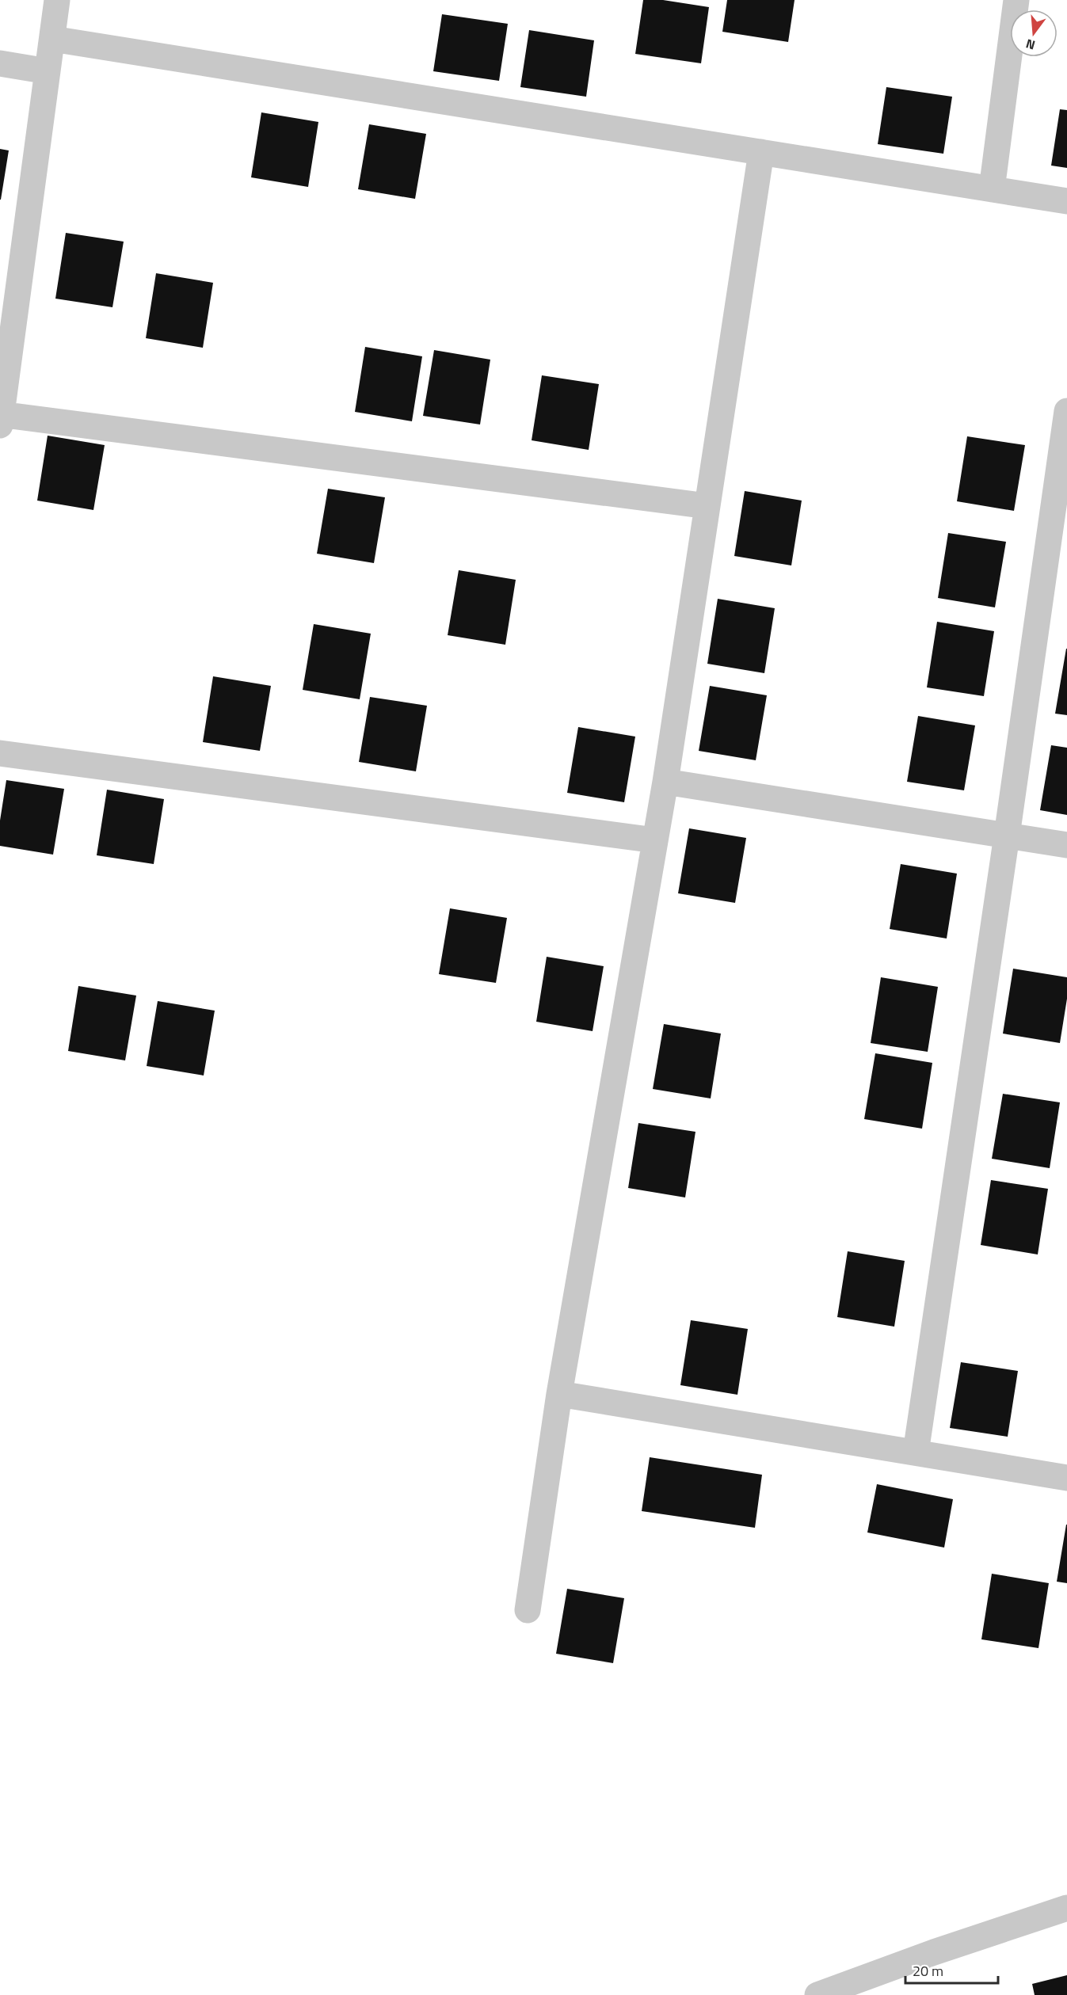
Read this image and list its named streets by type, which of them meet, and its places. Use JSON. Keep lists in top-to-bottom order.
{
  "scale_bar": "20 m",
  "north": "bottom"
}
